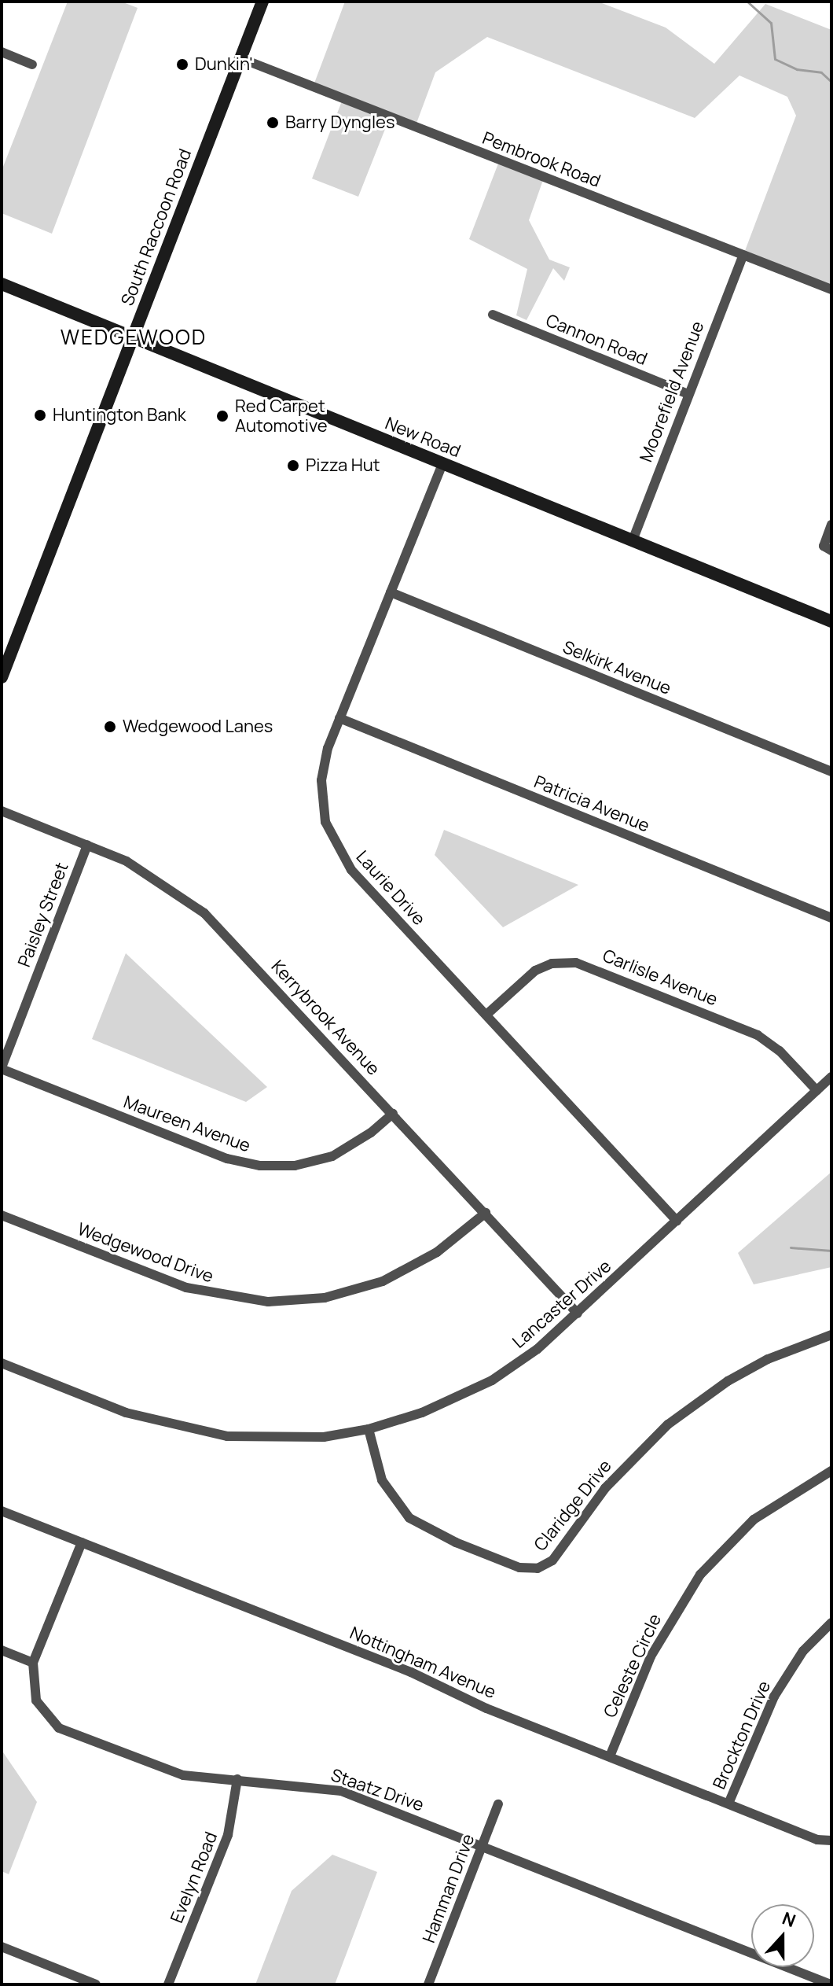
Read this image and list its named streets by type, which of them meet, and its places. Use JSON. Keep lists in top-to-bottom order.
{
  "streets": {
    "street": [
      "Pembrook Road",
      "South Raccoon Road",
      "Cannon Road",
      "Moorefield Avenue",
      "New Road",
      "Selkirk Avenue",
      "Patricia Avenue",
      "Laurie Drive",
      "Paisley Street",
      "Carlisle Avenue",
      "Kerrybrook Avenue",
      "Maureen Avenue",
      "Wedgewood Drive",
      "Lancaster Drive",
      "Claridge Drive",
      "Nottingham Avenue",
      "Celeste Circle",
      "Brockton Drive",
      "Staatz Drive",
      "Evelyn Road",
      "Hamman Drive"
    ]
  },
  "crossings": [
    ["Pembrook Road", "South Raccoon Road"],
    ["Pembrook Road", "Moorefield Avenue"],
    ["South Raccoon Road", "New Road"],
    ["Cannon Road", "Moorefield Avenue"],
    ["Moorefield Avenue", "New Road"],
    ["New Road", "Laurie Drive"],
    ["Selkirk Avenue", "Laurie Drive"],
    ["Patricia Avenue", "Laurie Drive"],
    ["Laurie Drive", "Carlisle Avenue"],
    ["Laurie Drive", "Lancaster Drive"],
    ["Paisley Street", "Kerrybrook Avenue"],
    ["Paisley Street", "Maureen Avenue"],
    ["Carlisle Avenue", "Lancaster Drive"],
    ["Kerrybrook Avenue", "Maureen Avenue"],
    ["Kerrybrook Avenue", "Wedgewood Drive"],
    ["Kerrybrook Avenue", "Lancaster Drive"],
    ["Lancaster Drive", "Claridge Drive"],
    ["Nottingham Avenue", "Celeste Circle"],
    ["Nottingham Avenue", "Brockton Drive"],
    ["Nottingham Avenue", "Staatz Drive"],
    ["Staatz Drive", "Evelyn Road"],
    ["Staatz Drive", "Hamman Drive"]
  ],
  "districts": ["WEDGEWOOD"],
  "places": [
    "Dunkin'",
    "Barry Dyngles",
    "Huntington Bank",
    "Red Carpet Automotive",
    "Pizza Hut",
    "Wedgewood Lanes"
  ],
  "north": "top"
}
